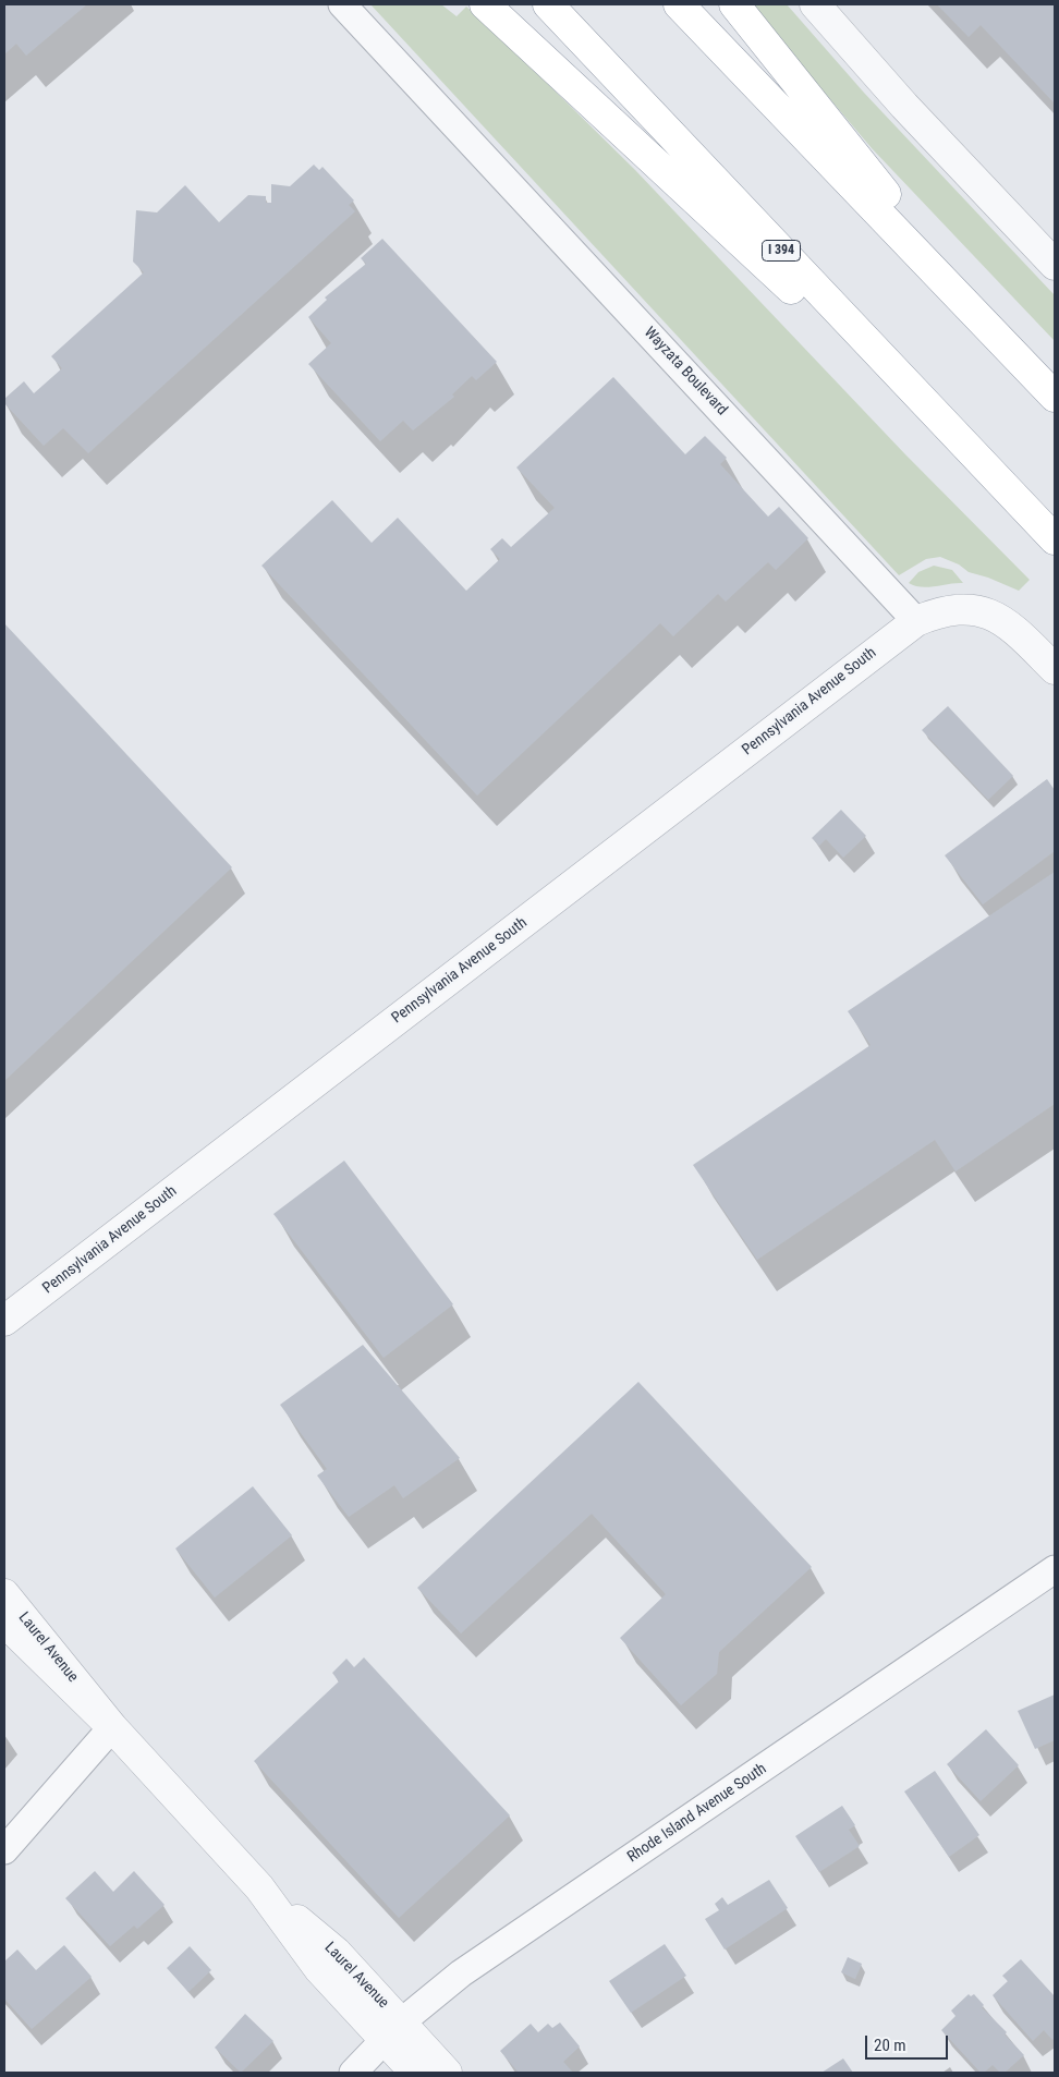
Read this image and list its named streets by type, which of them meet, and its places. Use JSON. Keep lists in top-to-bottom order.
{
  "streets": {
    "highway": ["I 394"],
    "street": [
      "Wayzata Boulevard",
      "Pennsylvania Avenue South",
      "Laurel Avenue",
      "Rhode Island Avenue South"
    ]
  },
  "crossings": [
    ["Wayzata Boulevard", "Pennsylvania Avenue South"],
    ["Laurel Avenue", "Rhode Island Avenue South"]
  ],
  "scale_bar": "20 m"
}
